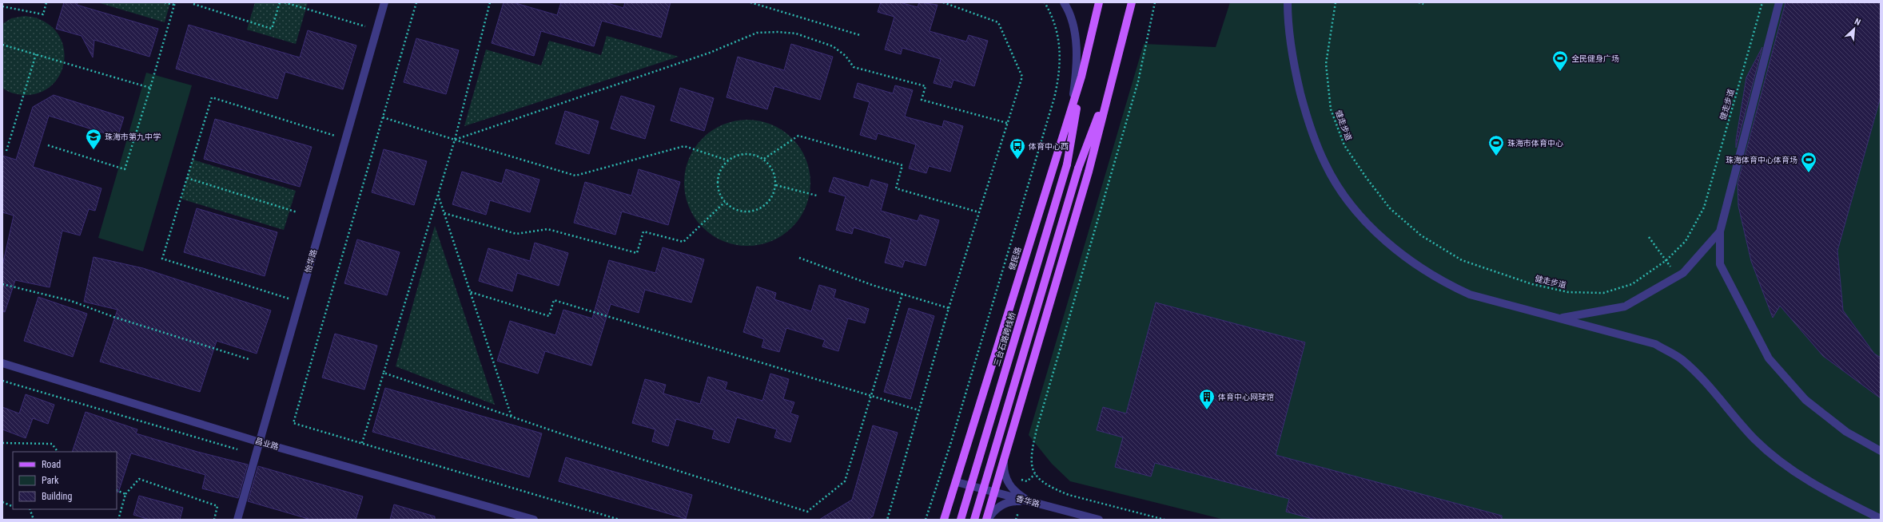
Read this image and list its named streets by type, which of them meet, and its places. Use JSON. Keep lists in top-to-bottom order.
{
  "streets": {
    "main road": ["健民路", "三台石路跨线桥"],
    "street": ["怡华路", "昌业路", "香华路"],
    "path": ["健走步道"]
  },
  "crossings": [
    ["健民路", "三台石路跨线桥"],
    ["健民路", "香华路"],
    ["怡华路", "昌业路"]
  ],
  "places": {
    "sports": ["全民健身广场", "珠海市体育中心", "珠海体育中心体育场"],
    "school or university": ["珠海市第九中学"],
    "bus stop": ["体育中心西"],
    "building": ["体育中心网球馆"]
  },
  "legend": ["Road", "Park", "Building"],
  "north": "top right"
}
